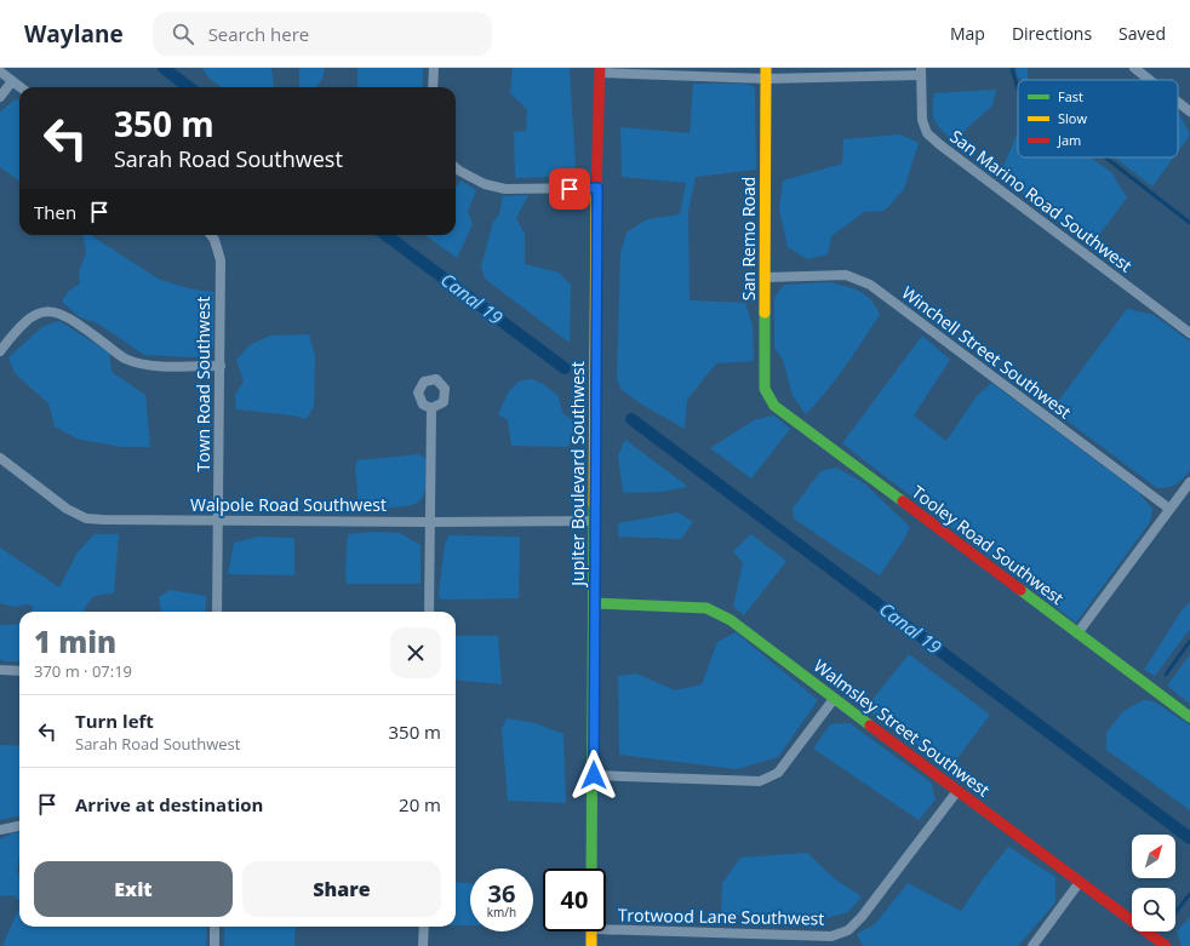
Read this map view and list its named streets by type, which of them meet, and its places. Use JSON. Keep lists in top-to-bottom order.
{
  "streets": {
    "street": [
      "San Marino Road Southwest",
      "San Remo Road",
      "Winchell Street Southwest",
      "Town Road Southwest",
      "Jupiter Boulevard Southwest",
      "Walpole Road Southwest",
      "Tooley Road Southwest",
      "Walmsley Street Southwest",
      "Trotwood Lane Southwest"
    ]
  },
  "crossings": [
    ["San Remo Road", "Winchell Street Southwest"],
    ["San Remo Road", "Tooley Road Southwest"],
    ["Town Road Southwest", "Walpole Road Southwest"],
    ["Jupiter Boulevard Southwest", "Walpole Road Southwest"],
    ["Jupiter Boulevard Southwest", "Walmsley Street Southwest"],
    ["Walmsley Street Southwest", "Trotwood Lane Southwest"]
  ],
  "water": ["Canal 19"],
  "legend": ["Fast", "Slow", "Jam"],
  "north": "top right",
  "page": {
    "header": "Waylane",
    "search": "Search here",
    "nav": ["Map", "Directions", "Saved"],
    "turn": ["350 m", "Sarah Road Southwest"],
    "then": "Then",
    "heading": ["1 min", "370 m · 07:19"],
    "list": [
      {
        "name": "Turn left",
        "note": "Sarah Road Southwest",
        "value": "350 m"
      },
      {
        "name": "Arrive at destination",
        "value": "20 m"
      }
    ],
    "buttons": ["Exit", "Share"],
    "speed": "36 km/h",
    "limit": "40"
  }
}
